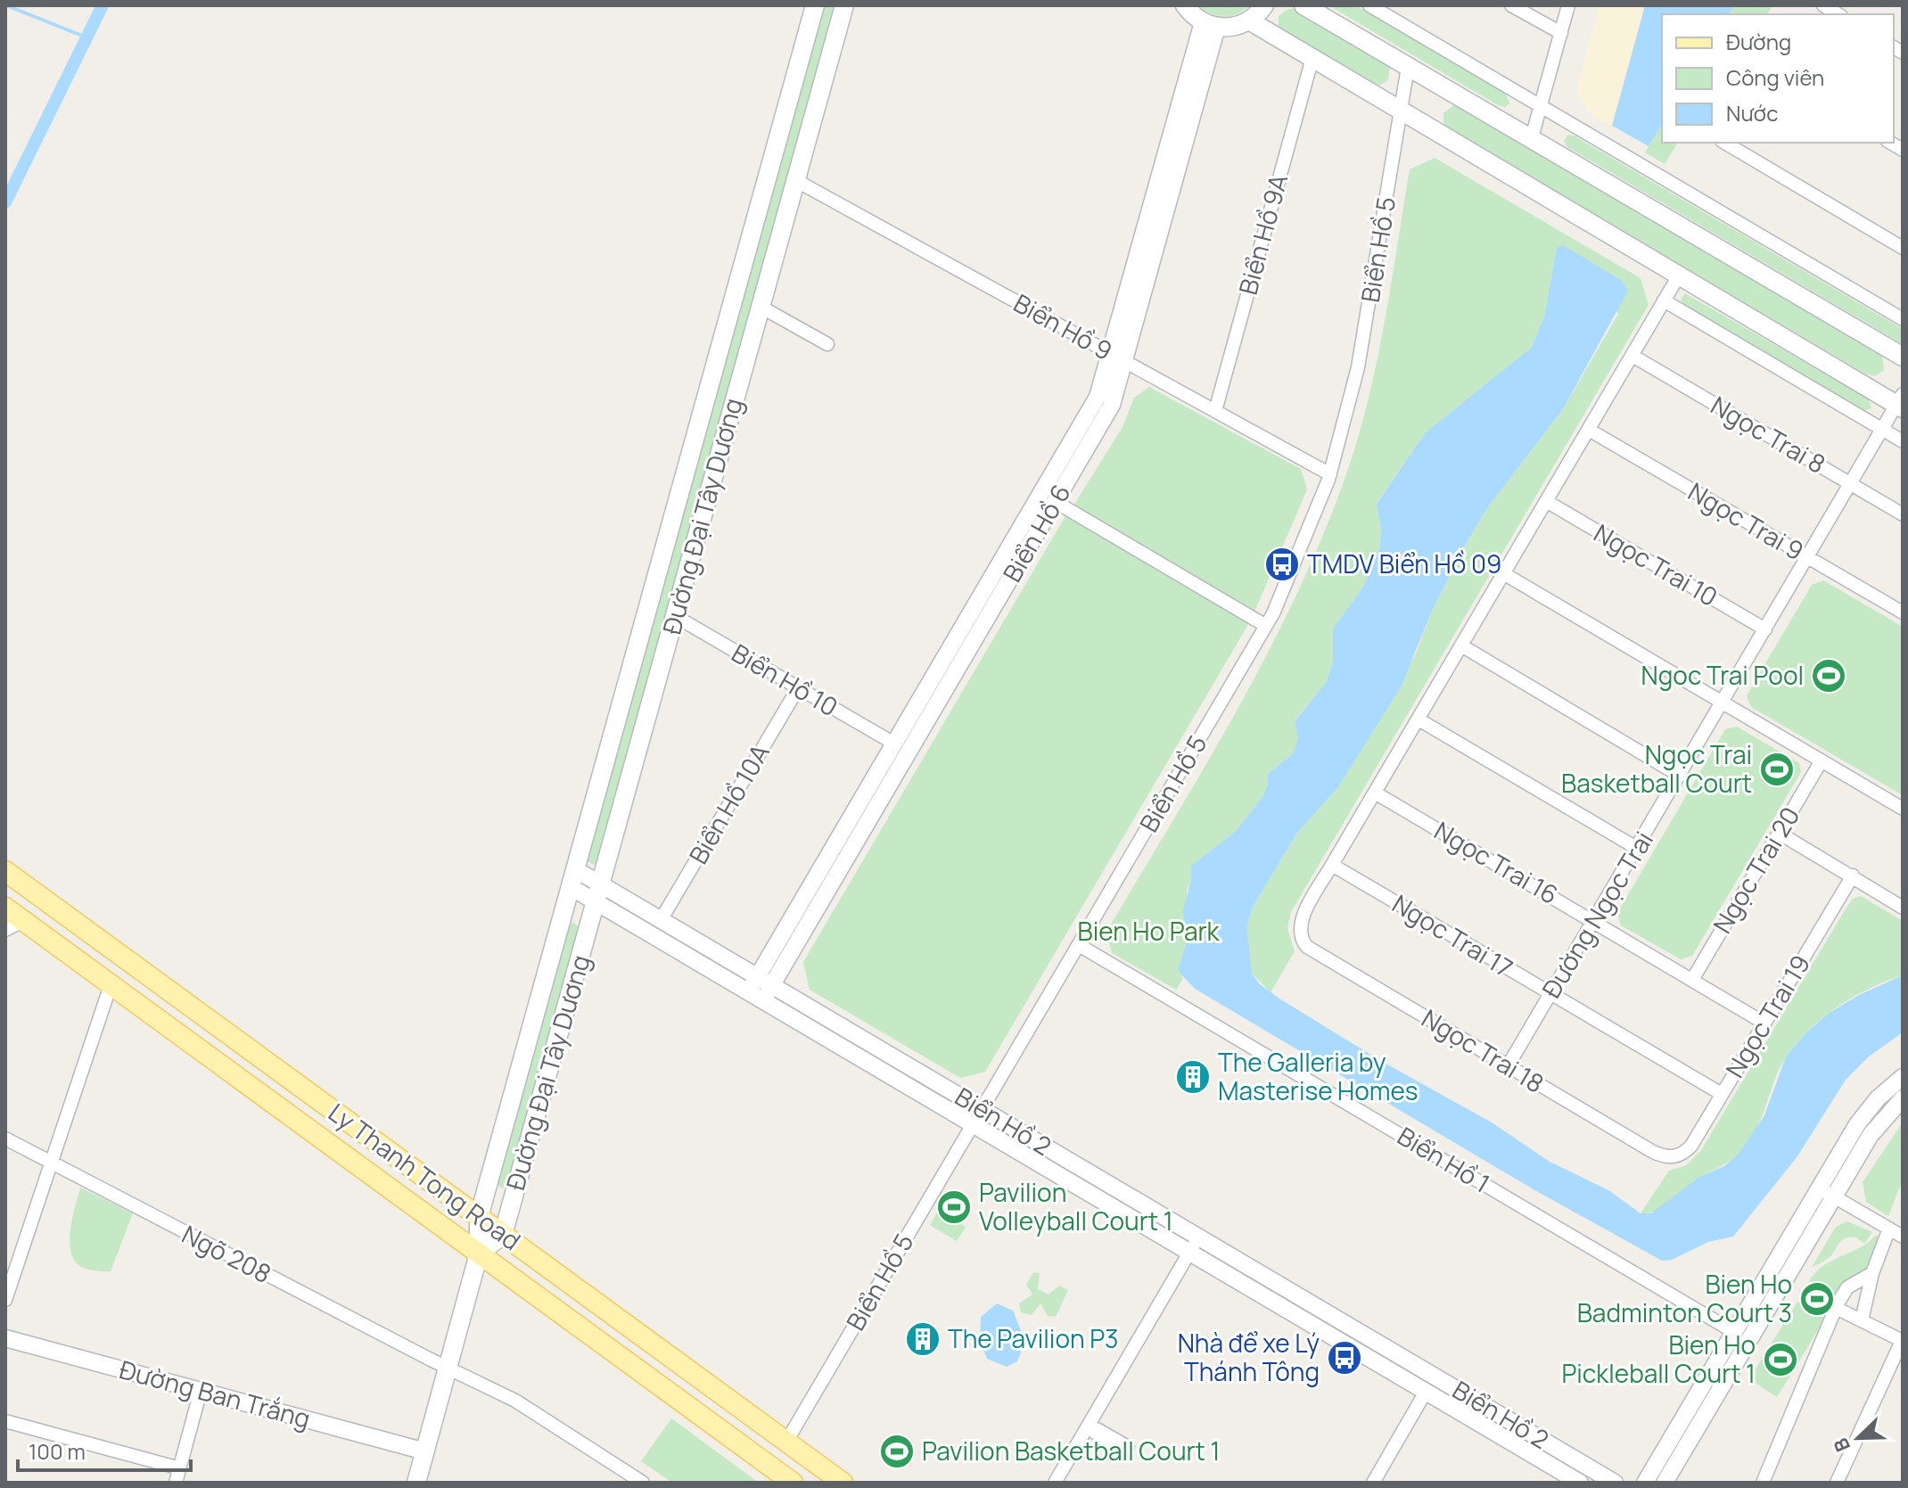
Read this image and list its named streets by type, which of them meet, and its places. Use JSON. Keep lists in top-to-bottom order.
{
  "streets": {
    "main road": ["Đường Đại Tây Dương", "Ly Thanh Tong Road"],
    "street": [
      "Biển Hồ 9A",
      "Biển Hồ 5",
      "Biển Hồ 9",
      "Ngọc Trai 8",
      "Ngọc Trai 9",
      "Biển Hồ 6",
      "Ngọc Trai 10",
      "Biển Hồ 10",
      "Biển Hồ 10A",
      "Ngọc Trai 16",
      "Ngọc Trai 20",
      "Đường Ngọc Trai",
      "Ngọc Trai 17",
      "Ngọc Trai 19",
      "Ngọc Trai 18",
      "Biển Hồ 2",
      "Biển Hồ 1",
      "Ngõ 208",
      "Đường Ban Trắng"
    ]
  },
  "crossings": [
    ["Biển Hồ 9A", "Biển Hồ 9"],
    ["Biển Hồ 5", "Biển Hồ 9"],
    ["Biển Hồ 5", "Biển Hồ 2"],
    ["Biển Hồ 5", "Biển Hồ 1"],
    ["Biển Hồ 5", "Ly Thanh Tong Road"],
    ["Biển Hồ 9", "Đường Đại Tây Dương"],
    ["Biển Hồ 9", "Biển Hồ 6"],
    ["Ngọc Trai 8", "Đường Ngọc Trai"],
    ["Đường Đại Tây Dương", "Biển Hồ 10"],
    ["Đường Đại Tây Dương", "Biển Hồ 2"],
    ["Đường Đại Tây Dương", "Ly Thanh Tong Road"],
    ["Đường Đại Tây Dương", "Ngõ 208"],
    ["Đường Đại Tây Dương", "Đường Ban Trắng"],
    ["Ngọc Trai 9", "Đường Ngọc Trai"],
    ["Biển Hồ 6", "Biển Hồ 10"],
    ["Biển Hồ 6", "Biển Hồ 2"],
    ["Ngọc Trai 10", "Đường Ngọc Trai"],
    ["Biển Hồ 10", "Biển Hồ 10A"],
    ["Biển Hồ 10A", "Biển Hồ 2"],
    ["Ngọc Trai 16", "Ngọc Trai 20"],
    ["Ngọc Trai 16", "Đường Ngọc Trai"],
    ["Ngọc Trai 16", "Ngọc Trai 19"],
    ["Đường Ngọc Trai", "Ngọc Trai 17"],
    ["Đường Ngọc Trai", "Ngọc Trai 18"],
    ["Ngọc Trai 17", "Ngọc Trai 19"],
    ["Ngọc Trai 17", "Ngọc Trai 18"],
    ["Ngọc Trai 19", "Ngọc Trai 18"]
  ],
  "parks": ["Bien Ho Park"],
  "places": {
    "bus stop": ["TMDV Biển Hồ 09", "Nhà để xe Lý Thánh Tông"],
    "sports": [
      "Ngoc Trai Pool",
      "Ngọc Trai Basketball Court",
      "Pavilion Volleyball Court 1",
      "Bien Ho Badminton Court 3",
      "Bien Ho Pickleball Court 1",
      "Pavilion Basketball Court 1"
    ],
    "building": ["The Galleria by Masterise Homes", "The Pavilion P3"]
  },
  "legend": ["Đường", "Công viên", "Nước"],
  "scale_bar": "100 m",
  "north": "bottom left"
}
